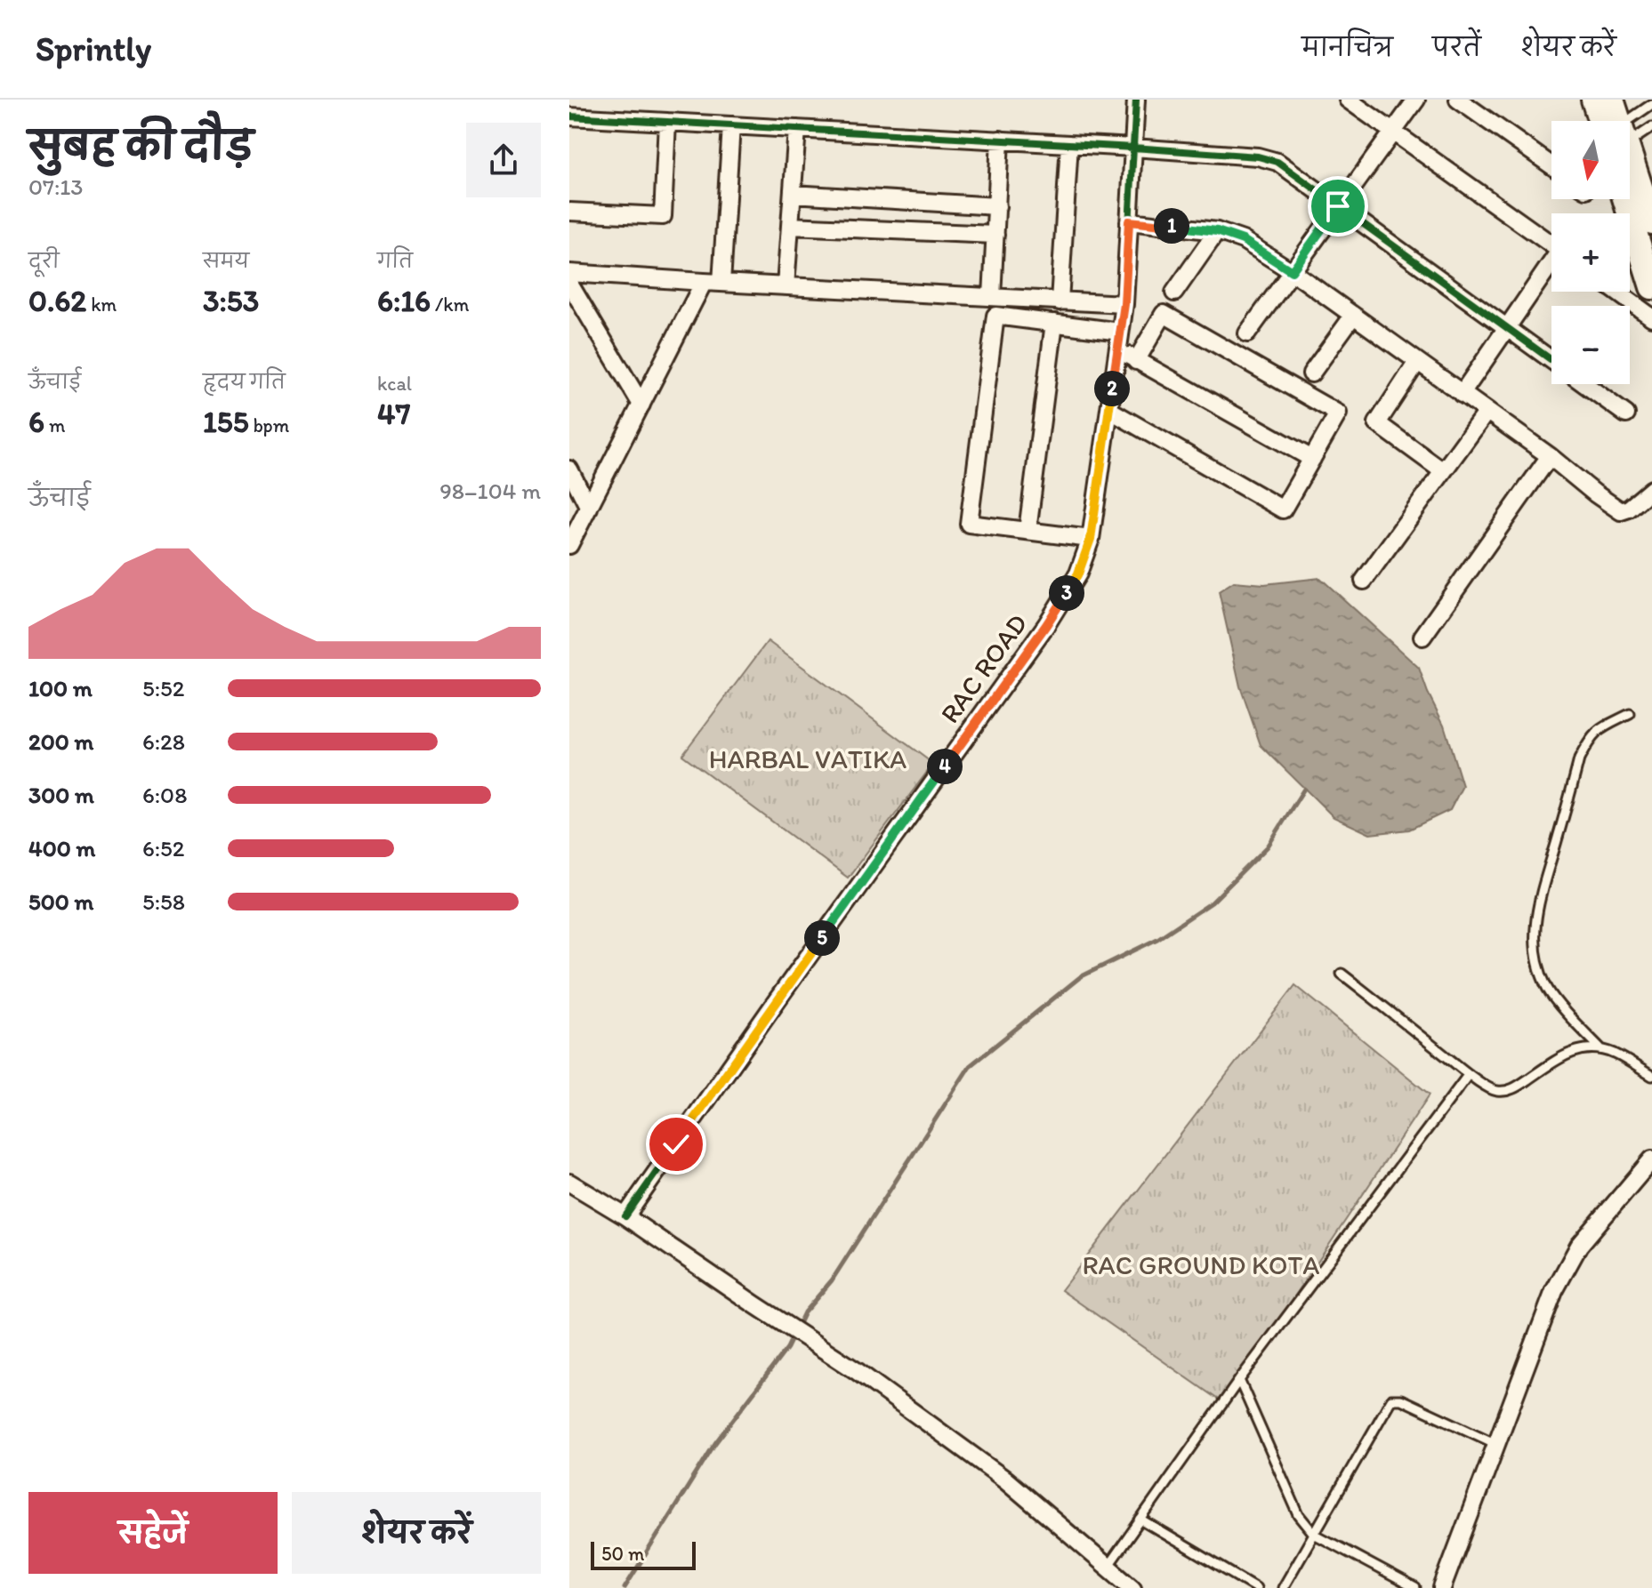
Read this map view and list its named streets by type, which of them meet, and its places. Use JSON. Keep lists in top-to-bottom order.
{
  "streets": {
    "street": ["RAC ROAD"]
  },
  "parks": ["HARBAL VATIKA", "RAC GROUND KOTA"],
  "scale_bar": "50 m",
  "north": "bottom",
  "page": {
    "header": "Sprintly",
    "nav": ["मानचित्र", "परतें", "शेयर करें"],
    "heading": ["सुबह की दौड़", "07:13"],
    "map_buttons": ["+", "−"],
    "pins": [
      "1",
      "2",
      "3",
      "4",
      "5"
    ],
    "stats": [
      ["दूरी", "0.62 km"],
      ["समय", "3:53"],
      ["गति", "6:16 /km"],
      ["ऊँचाई", "6 m"],
      ["हृदय गति", "155 bpm"],
      ["kcal", "47"]
    ],
    "chart": ["ऊँचाई", "98–104 m"],
    "list": [
      {
        "name": "100 m",
        "note": "5:52"
      },
      {
        "name": "200 m",
        "note": "6:28"
      },
      {
        "name": "300 m",
        "note": "6:08"
      },
      {
        "name": "400 m",
        "note": "6:52"
      },
      {
        "name": "500 m",
        "note": "5:58"
      }
    ],
    "buttons": ["सहेजें", "शेयर करें"],
    "scale": "50 m"
  }
}
